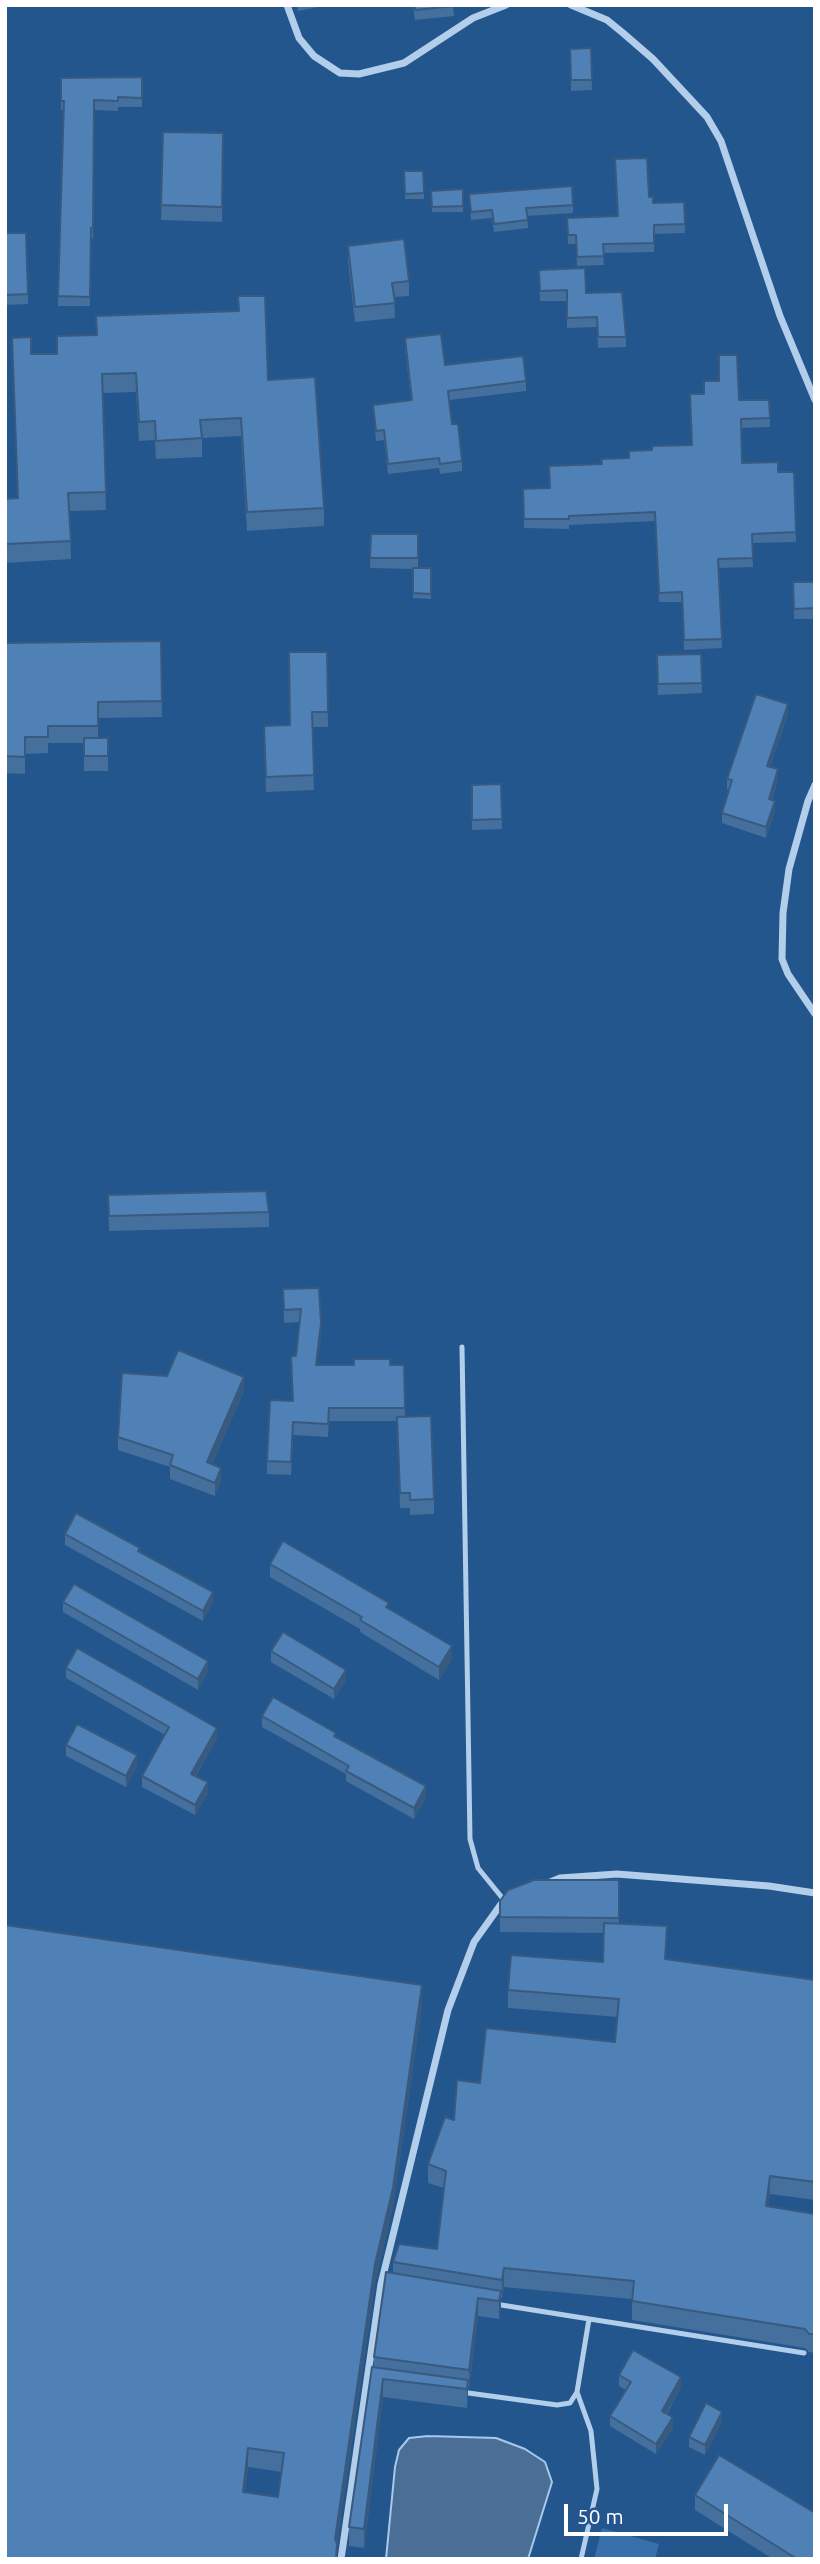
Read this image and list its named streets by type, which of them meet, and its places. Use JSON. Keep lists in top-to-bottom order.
{
  "scale_bar": "50 m"
}
